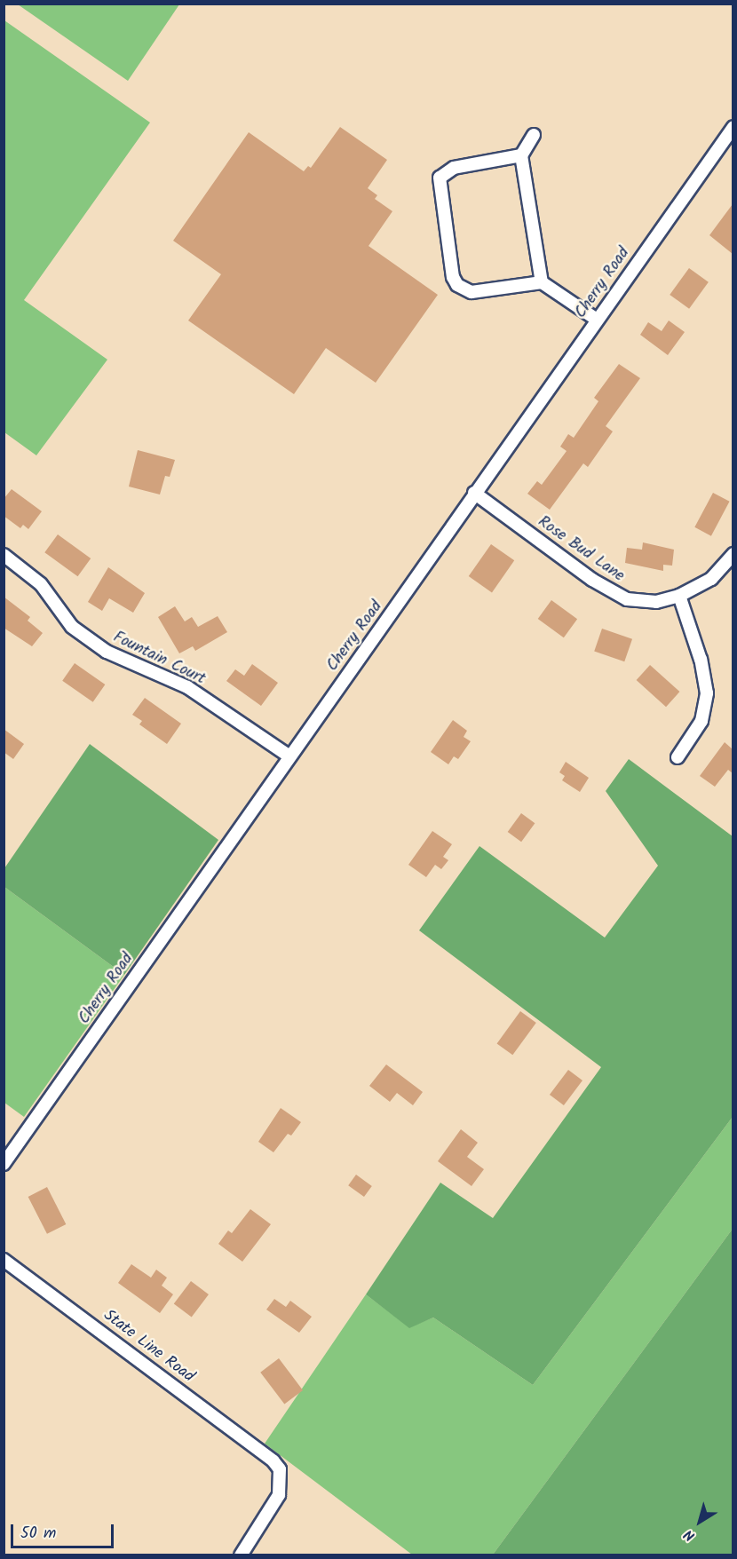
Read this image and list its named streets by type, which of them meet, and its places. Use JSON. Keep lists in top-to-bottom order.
{
  "streets": {
    "street": [
      "Cherry Road",
      "Rose Bud Lane",
      "Fountain Court",
      "State Line Road"
    ]
  },
  "crossings": [
    ["Cherry Road", "Rose Bud Lane"],
    ["Cherry Road", "Fountain Court"]
  ],
  "scale_bar": "50 m",
  "north": "bottom left"
}
